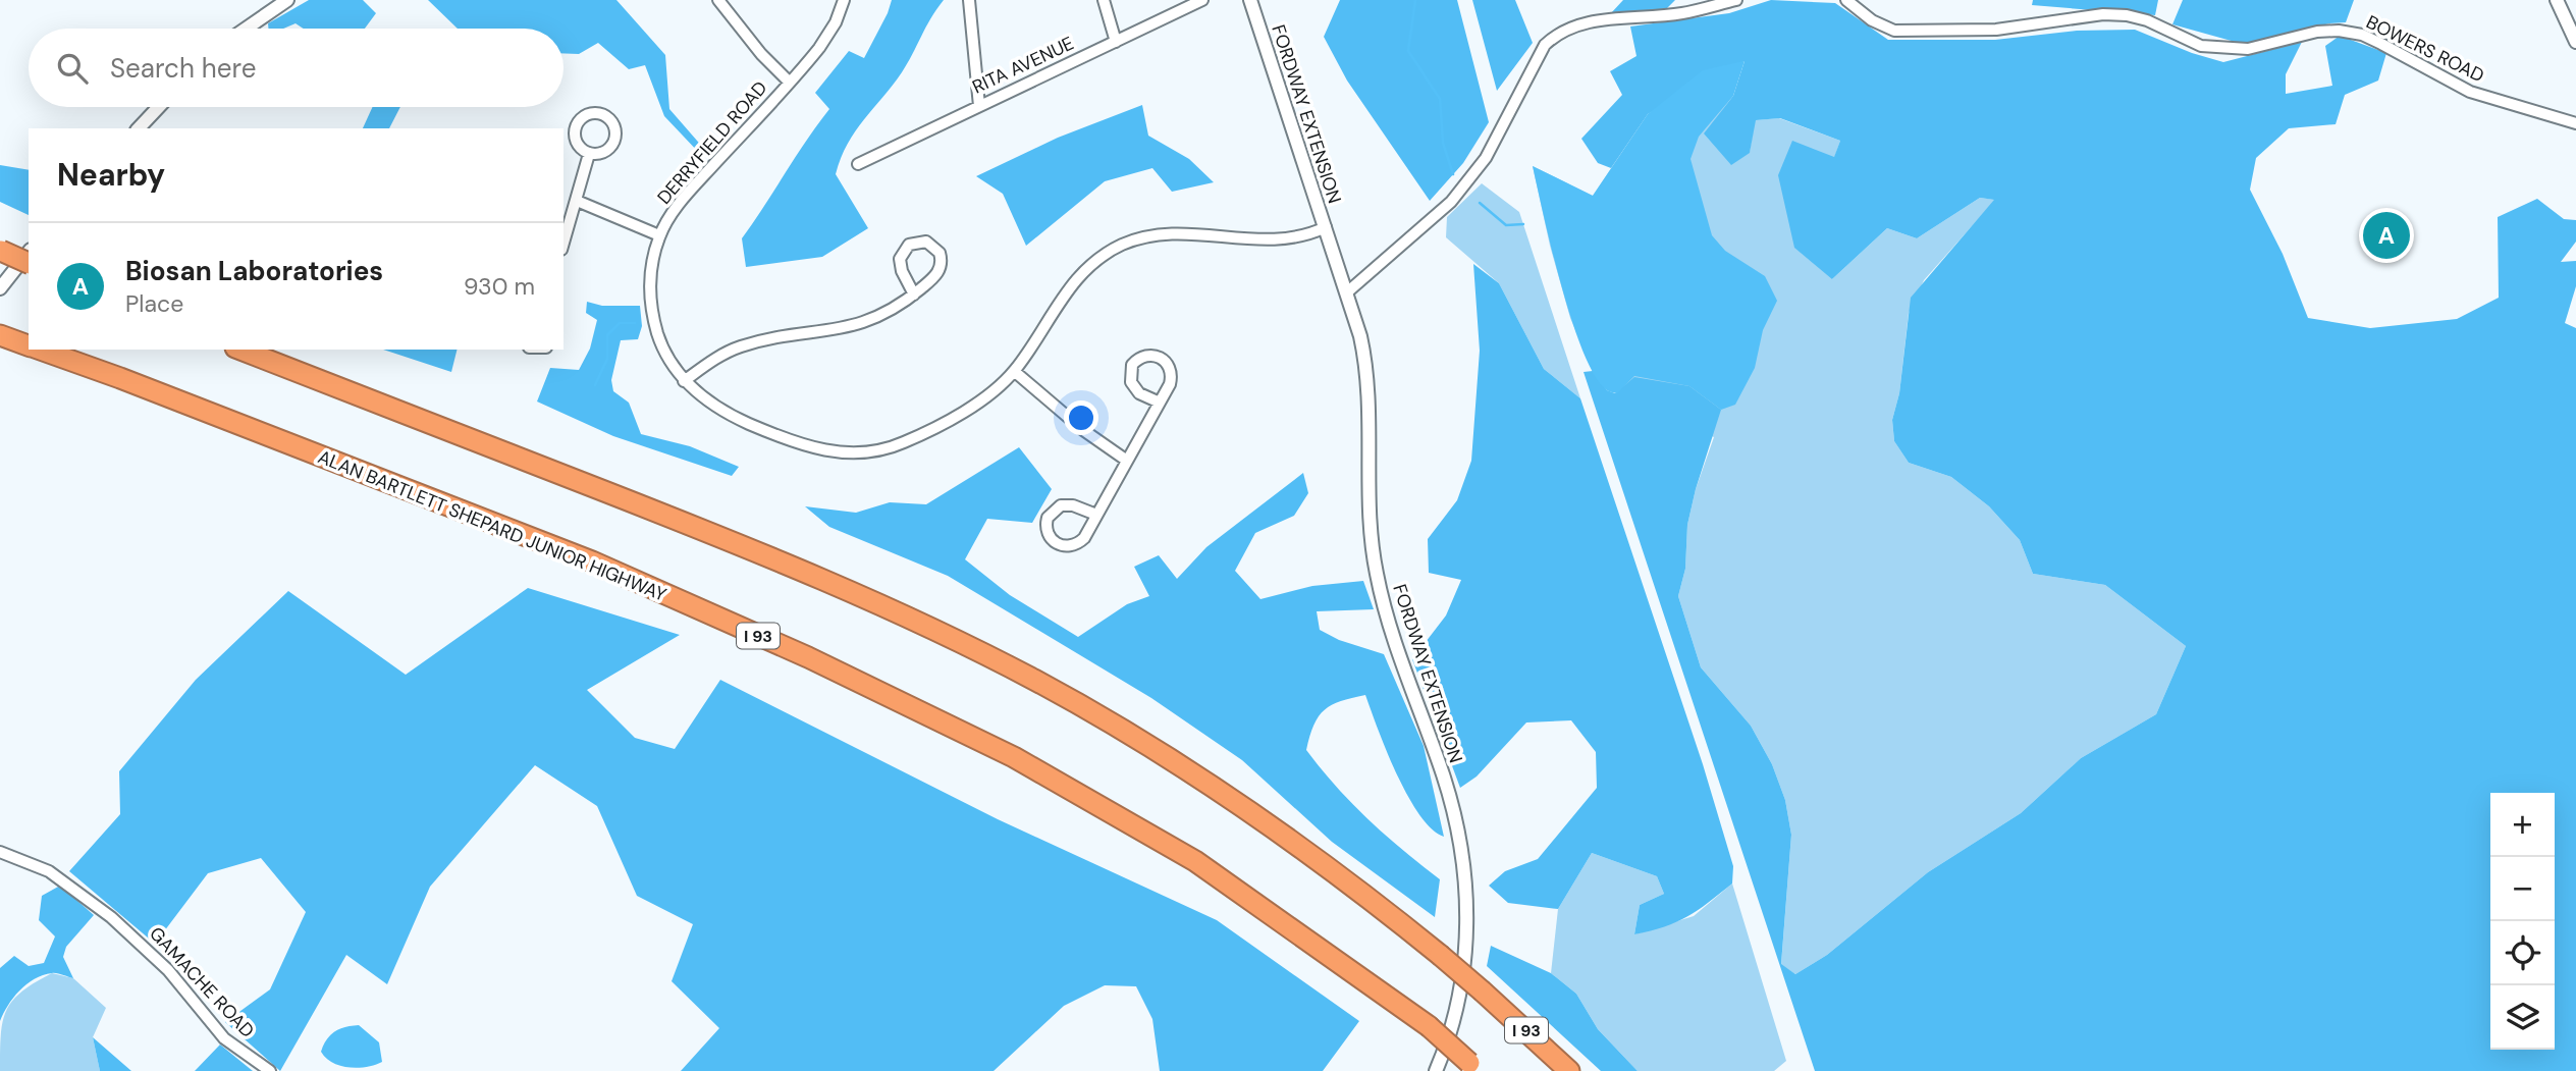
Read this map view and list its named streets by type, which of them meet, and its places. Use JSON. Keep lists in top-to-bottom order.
{
  "streets": {
    "highway": ["ALAN BARTLETT SHEPARD JUNIOR HIGHWAY", "I 93"],
    "street": [
      "BOWERS ROAD",
      "RITA AVENUE",
      "FORDWAY EXTENSION",
      "DERRYFIELD ROAD",
      "GAMACHE ROAD"
    ]
  },
  "crossings": [
    ["FORDWAY EXTENSION", "DERRYFIELD ROAD"]
  ],
  "page": {
    "search": "Search here",
    "heading": "Nearby",
    "pins": "A",
    "list": [
      {
        "mark": "A",
        "name": "Biosan Laboratories",
        "note": "Place",
        "value": "930 m"
      }
    ],
    "map_buttons": ["+", "−"]
  }
}
